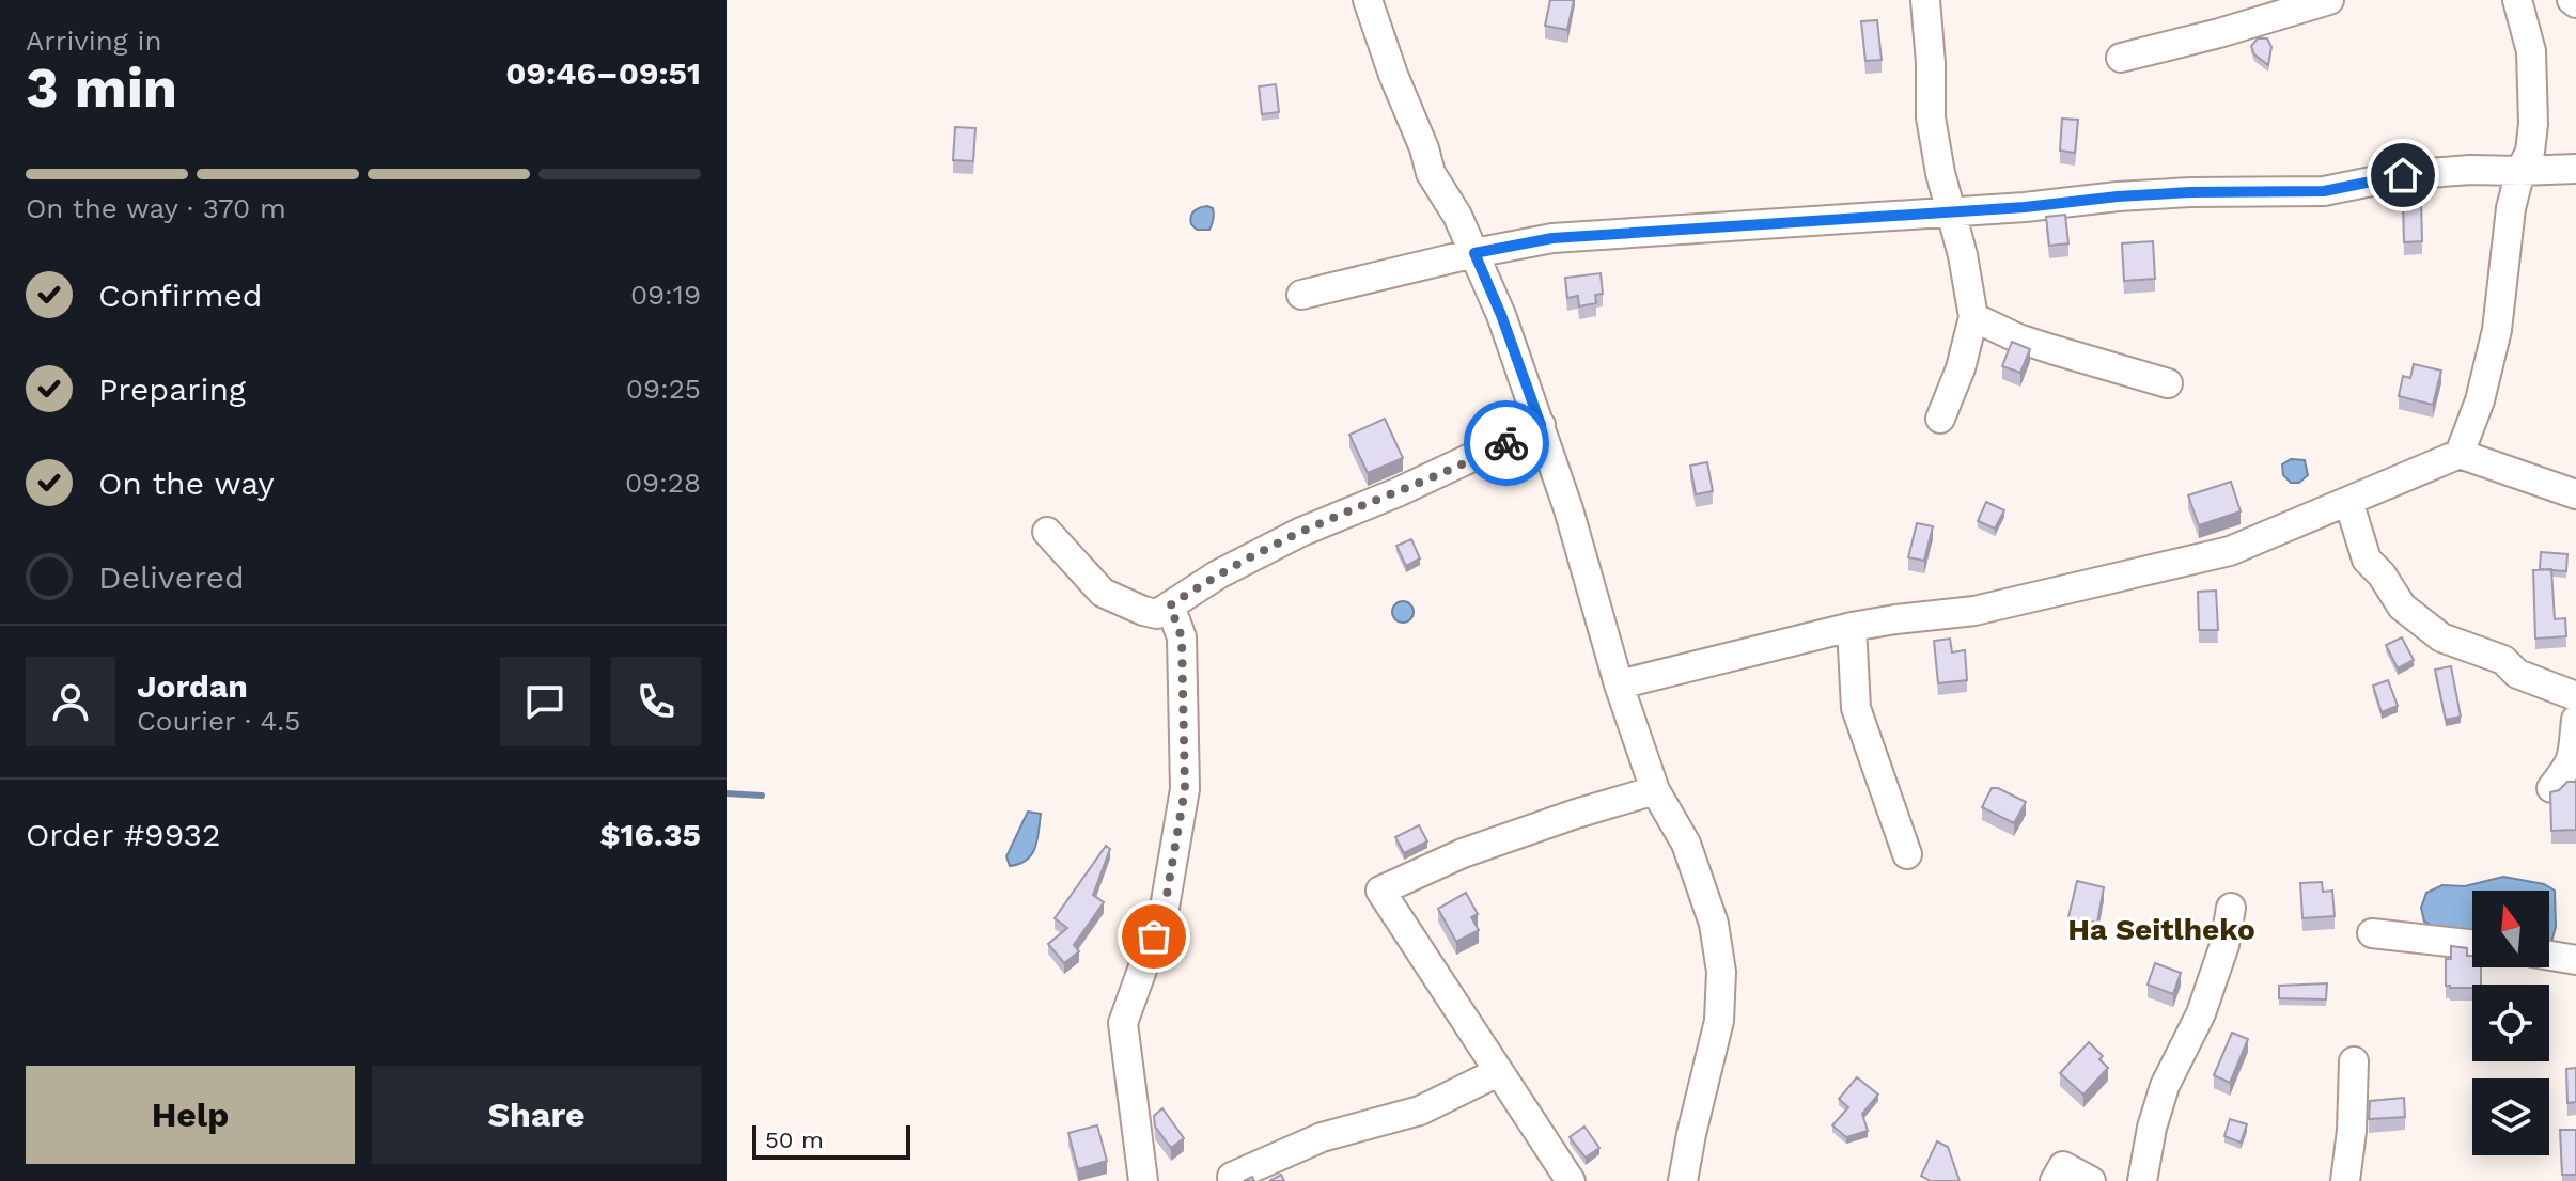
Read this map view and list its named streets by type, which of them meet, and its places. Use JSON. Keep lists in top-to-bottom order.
{
  "districts": ["Ha Seitlheko"],
  "scale_bar": "50 m",
  "north": "top",
  "page": {
    "heading": ["3 min", "Arriving in", "09:46–09:51"],
    "panel": [
      "Jordan",
      "Courier · 4.5",
      "Order #9932",
      "$16.35"
    ],
    "bar": "On the way · 370 m",
    "list": [
      ["Confirmed", "09:19"],
      ["Preparing", "09:25"],
      ["On the way", "09:28"],
      "Delivered"
    ],
    "buttons": ["Help", "Share"],
    "scale": "50 m"
  }
}
